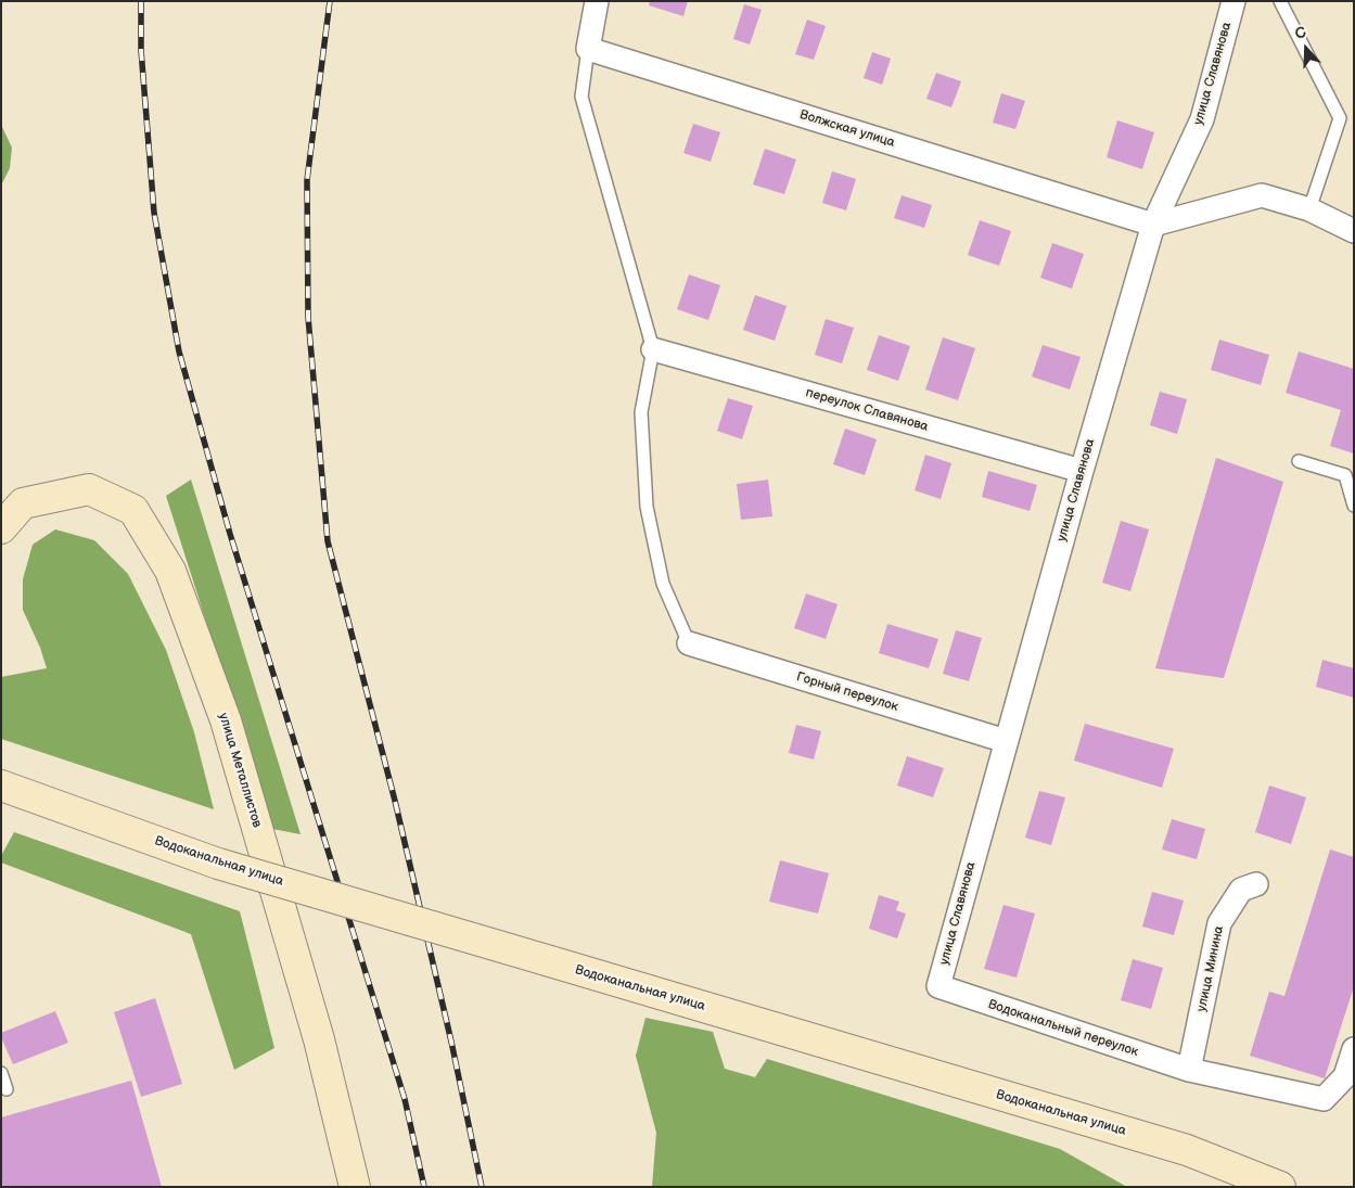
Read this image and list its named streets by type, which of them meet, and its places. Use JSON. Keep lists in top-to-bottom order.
{
  "streets": {
    "main road": ["улица Металлистов", "Водоканальная улица"],
    "street": [
      "улица Славянова",
      "Волжская улица",
      "переулок Славянова",
      "Горный переулок",
      "улица Минина",
      "Водоканальный переулок"
    ]
  },
  "crossings": [
    ["улица Славянова", "Волжская улица"],
    ["улица Славянова", "переулок Славянова"],
    ["улица Славянова", "Горный переулок"],
    ["улица Славянова", "Водоканальный переулок"],
    ["улица Минина", "Водоканальный переулок"]
  ],
  "north": "top"
}
